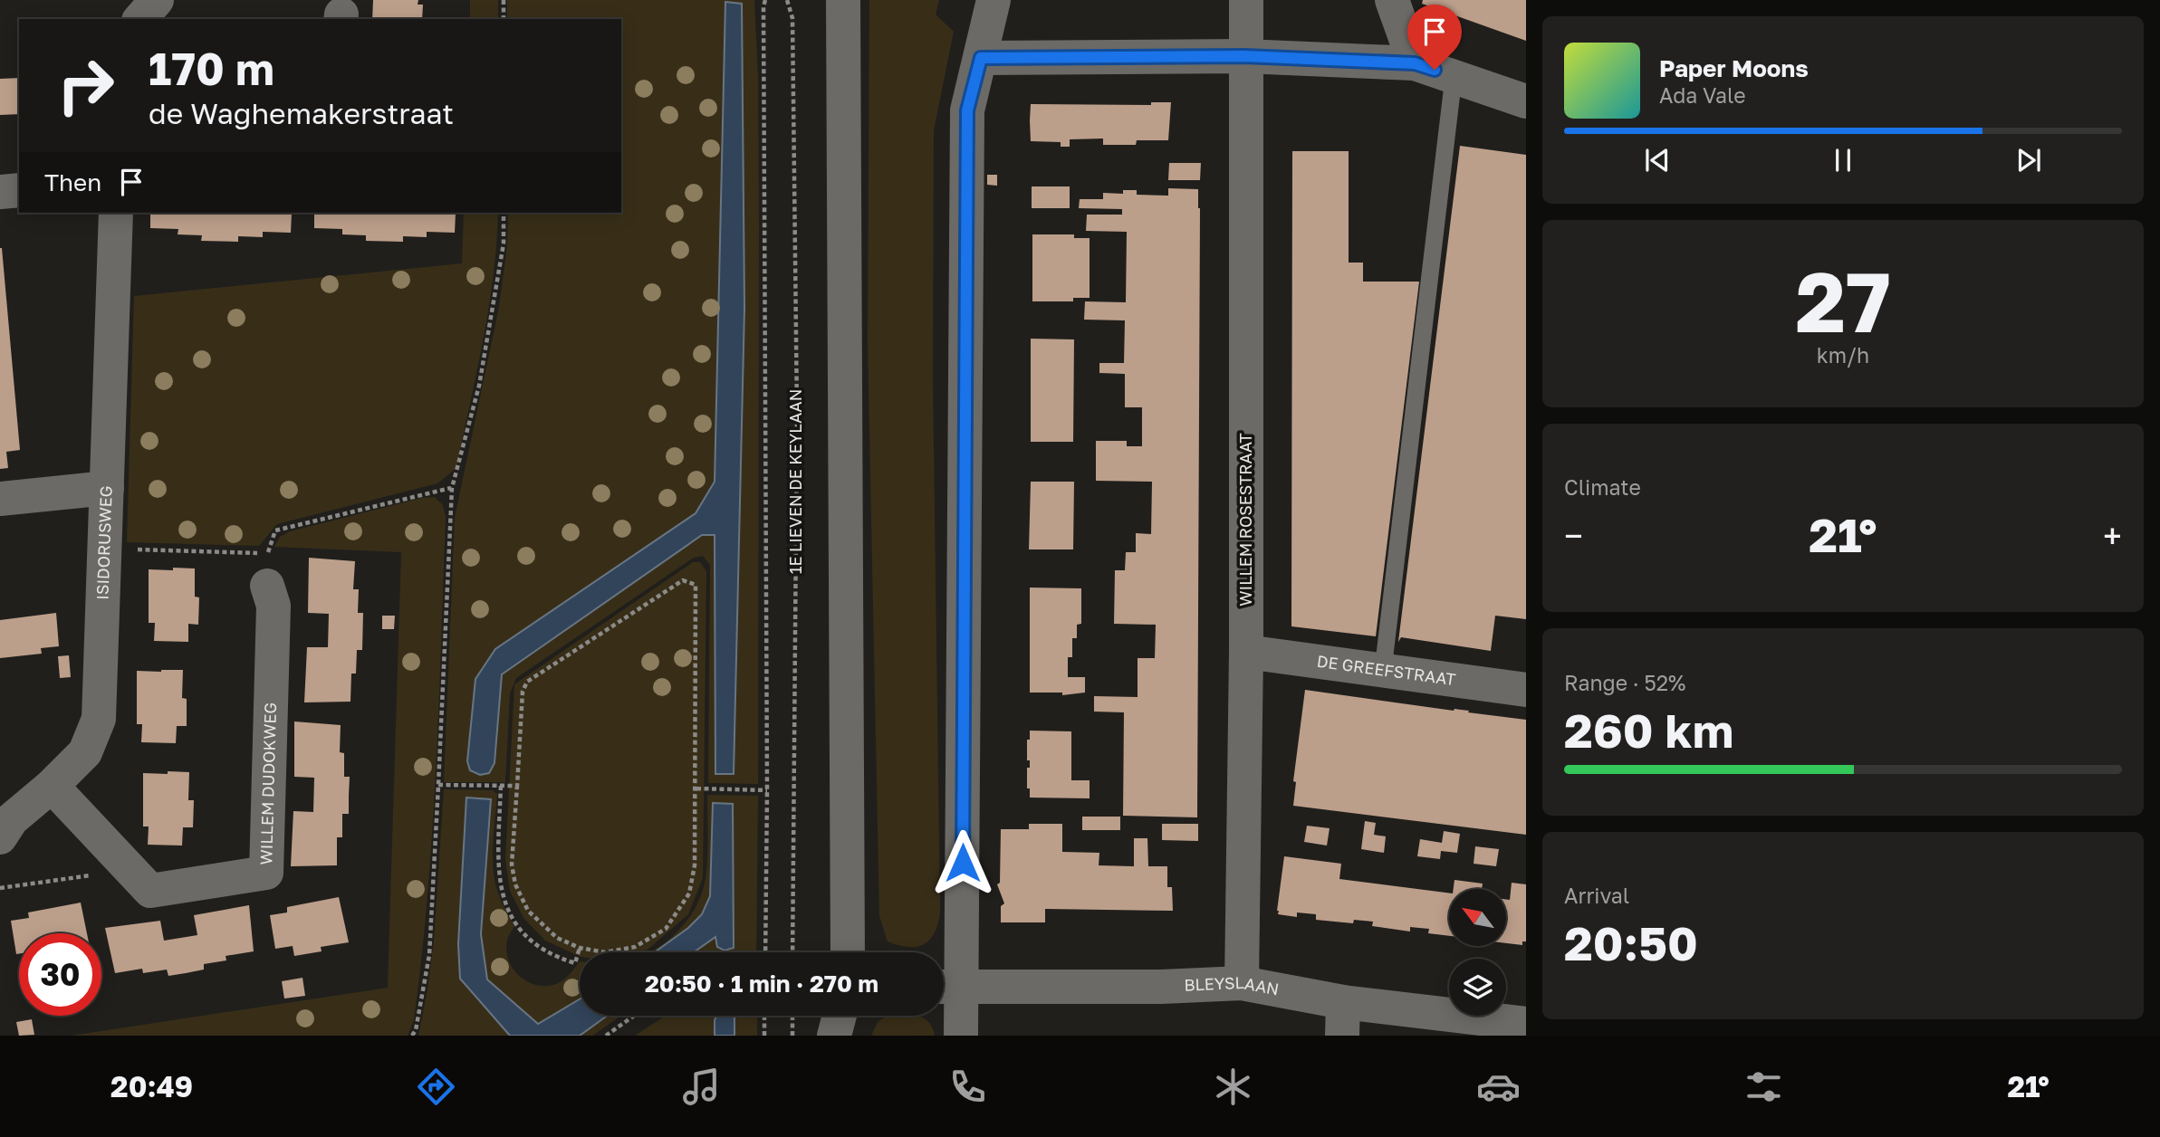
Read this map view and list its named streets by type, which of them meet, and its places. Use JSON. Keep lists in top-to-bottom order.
{
  "streets": {
    "street": [
      "WILLEM ROSESTRAAT",
      "ISIDORUSWEG",
      "DE GREEFSTRAAT",
      "WILLEM DUDOKWEG",
      "BLEYSLAAN"
    ],
    "path": ["1E LIEVEN DE KEYLAAN"]
  },
  "crossings": [
    ["WILLEM ROSESTRAAT", "DE GREEFSTRAAT"],
    ["WILLEM ROSESTRAAT", "BLEYSLAAN"],
    ["ISIDORUSWEG", "WILLEM DUDOKWEG"]
  ],
  "north": "top left",
  "page": {
    "turn": ["170 m", "de Waghemakerstraat"],
    "song": ["Paper Moons", "Ada Vale"],
    "then": "Then",
    "tile": [
      ["27", "km/h"],
      "Climate",
      ["Range · 52%", "260 km"],
      ["Arrival", "20:50"]
    ],
    "heat": ["−", "21°", "+"],
    "limit": "30",
    "trip": "20:50 · 1 min · 270 m",
    "tabs": ["20:49", "21°"]
  }
}
